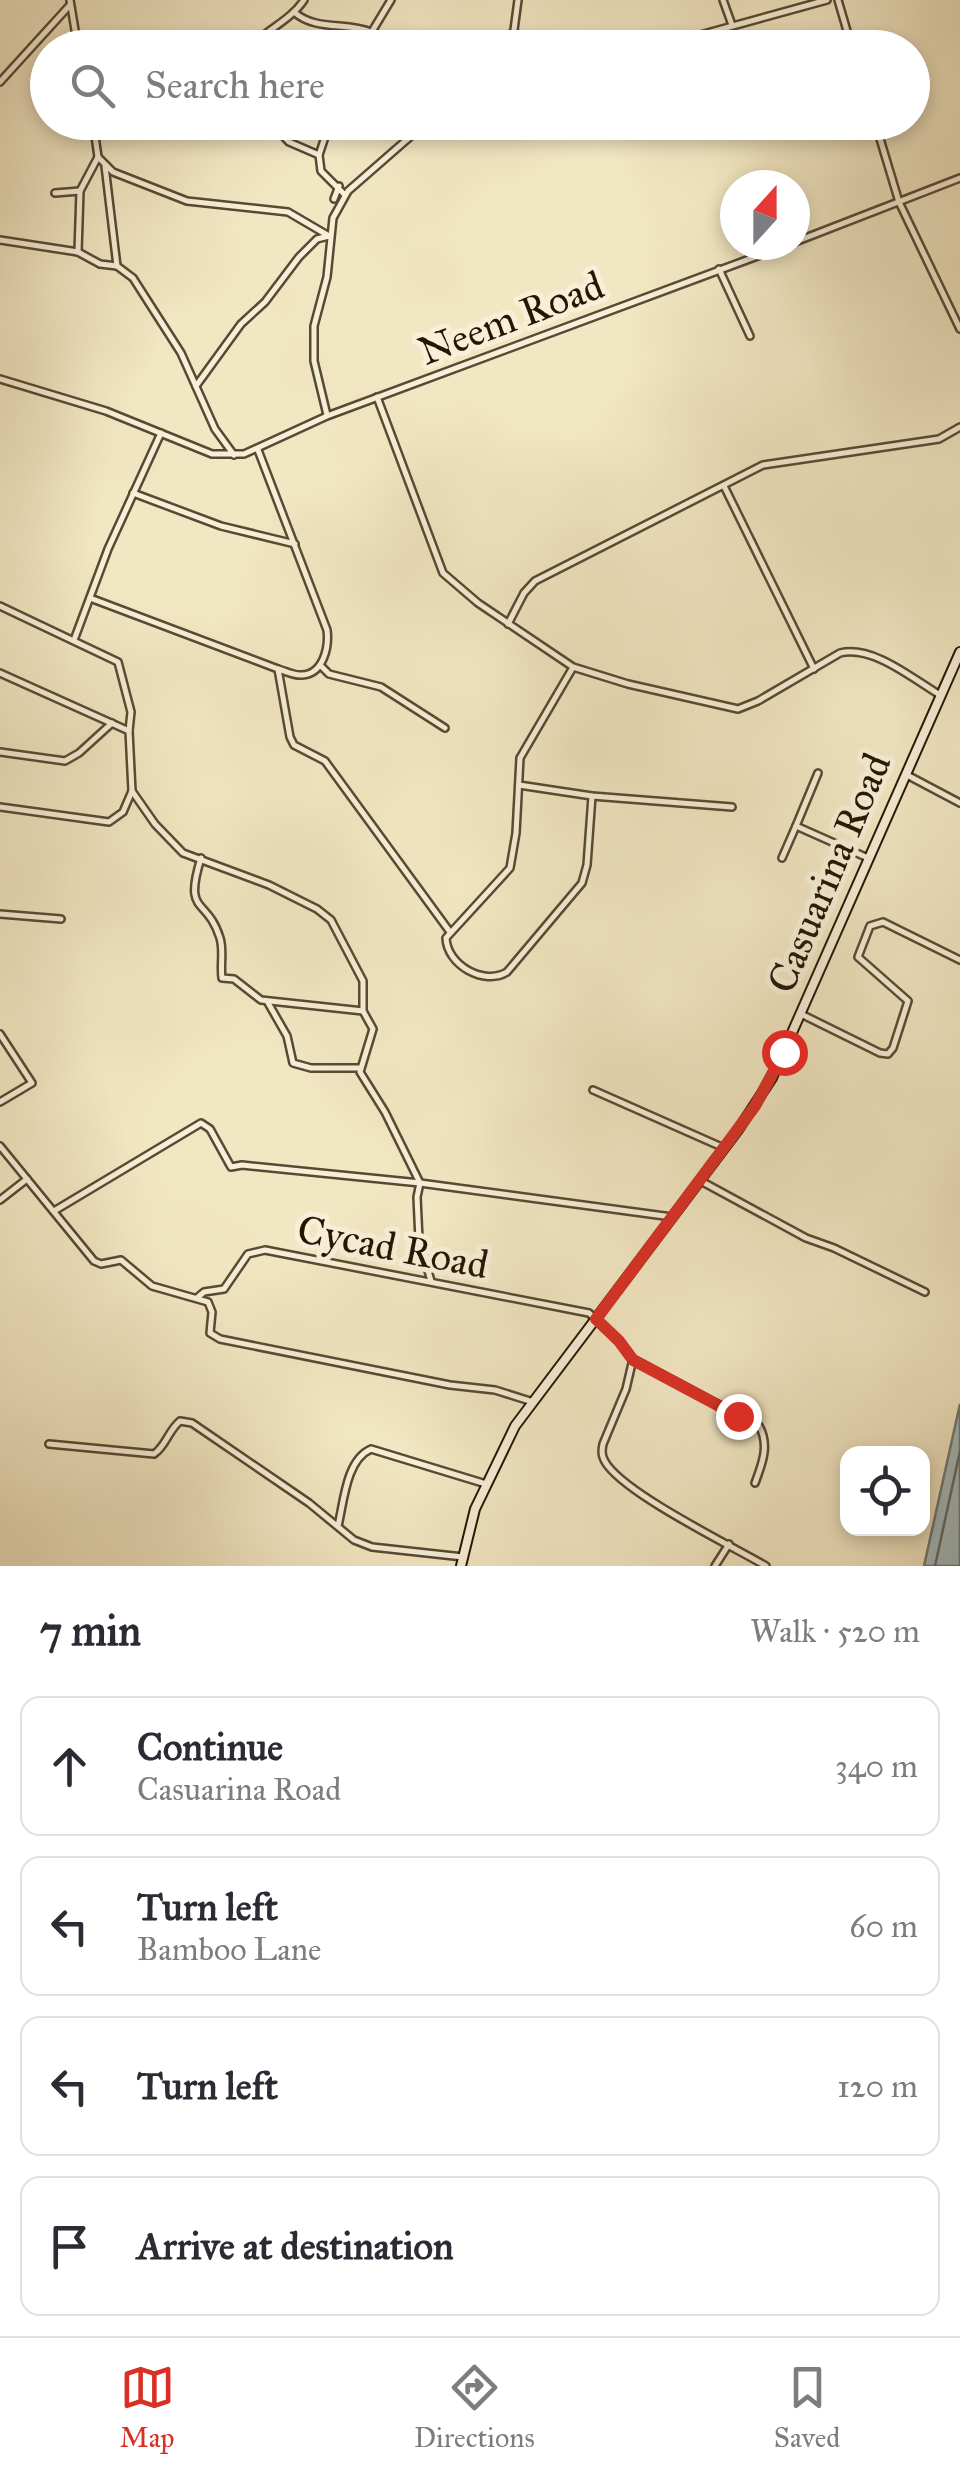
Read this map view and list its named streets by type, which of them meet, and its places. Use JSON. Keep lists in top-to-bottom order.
{
  "streets": {
    "street": ["Neem Road", "Casuarina Road", "Cycad Road"]
  },
  "crossings": [
    ["Casuarina Road", "Cycad Road"]
  ],
  "north": "top",
  "page": {
    "search": "Search here",
    "heading": ["7 min", "Walk · 520 m"],
    "list": [
      ["Continue", "Casuarina Road", "340 m"],
      ["Turn left", "Bamboo Lane", "60 m"],
      ["Turn left", "120 m"],
      "Arrive at destination"
    ],
    "nav": ["Map", "Directions", "Saved"]
  }
}
